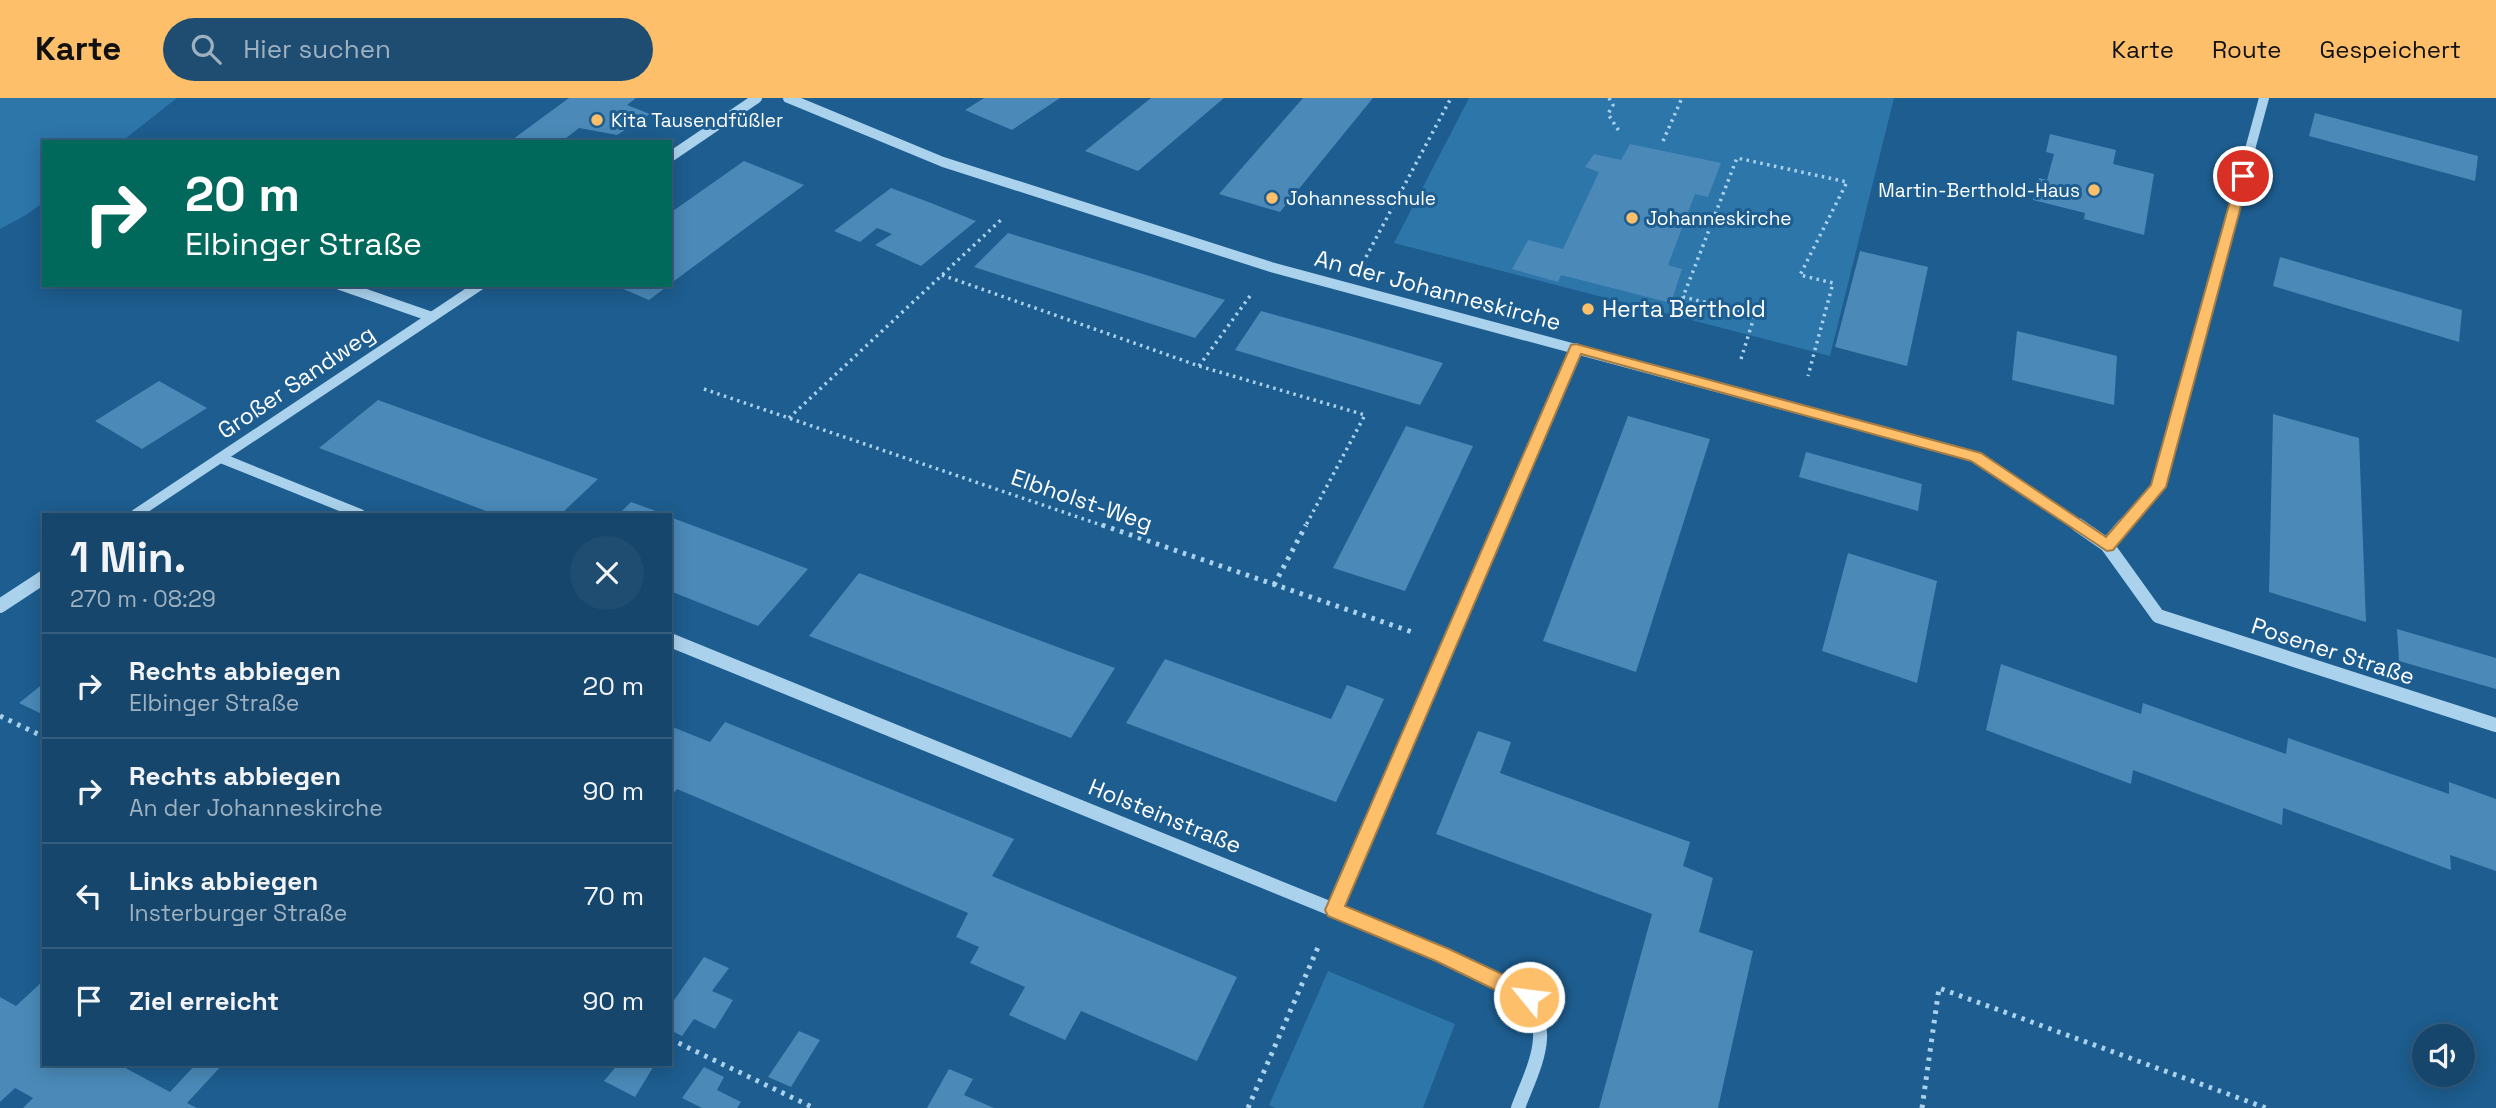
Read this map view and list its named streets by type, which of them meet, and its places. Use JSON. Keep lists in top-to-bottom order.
{
  "streets": {
    "street": [
      "An der Johanneskirche",
      "Großer Sandweg",
      "Posener Straße",
      "Holsteinstraße"
    ],
    "path": ["Elbholst-Weg"]
  },
  "places": [
    "Kita Tausendfüßler",
    "Martin-Berthold-Haus",
    "Johannesschule",
    "Johanneskirche",
    "Herta Berthold"
  ],
  "page": {
    "header": "Karte",
    "search": "Hier suchen",
    "nav": ["Karte", "Route", "Gespeichert"],
    "turn": ["20 m", "Elbinger Straße"],
    "heading": ["1 Min.", "270 m · 08:29"],
    "list": [
      {
        "name": "Rechts abbiegen",
        "note": "Elbinger Straße",
        "value": "20 m"
      },
      {
        "name": "Rechts abbiegen",
        "note": "An der Johanneskirche",
        "value": "90 m"
      },
      {
        "name": "Links abbiegen",
        "note": "Insterburger Straße",
        "value": "70 m"
      },
      {
        "name": "Ziel erreicht",
        "value": "90 m"
      }
    ]
  }
}
